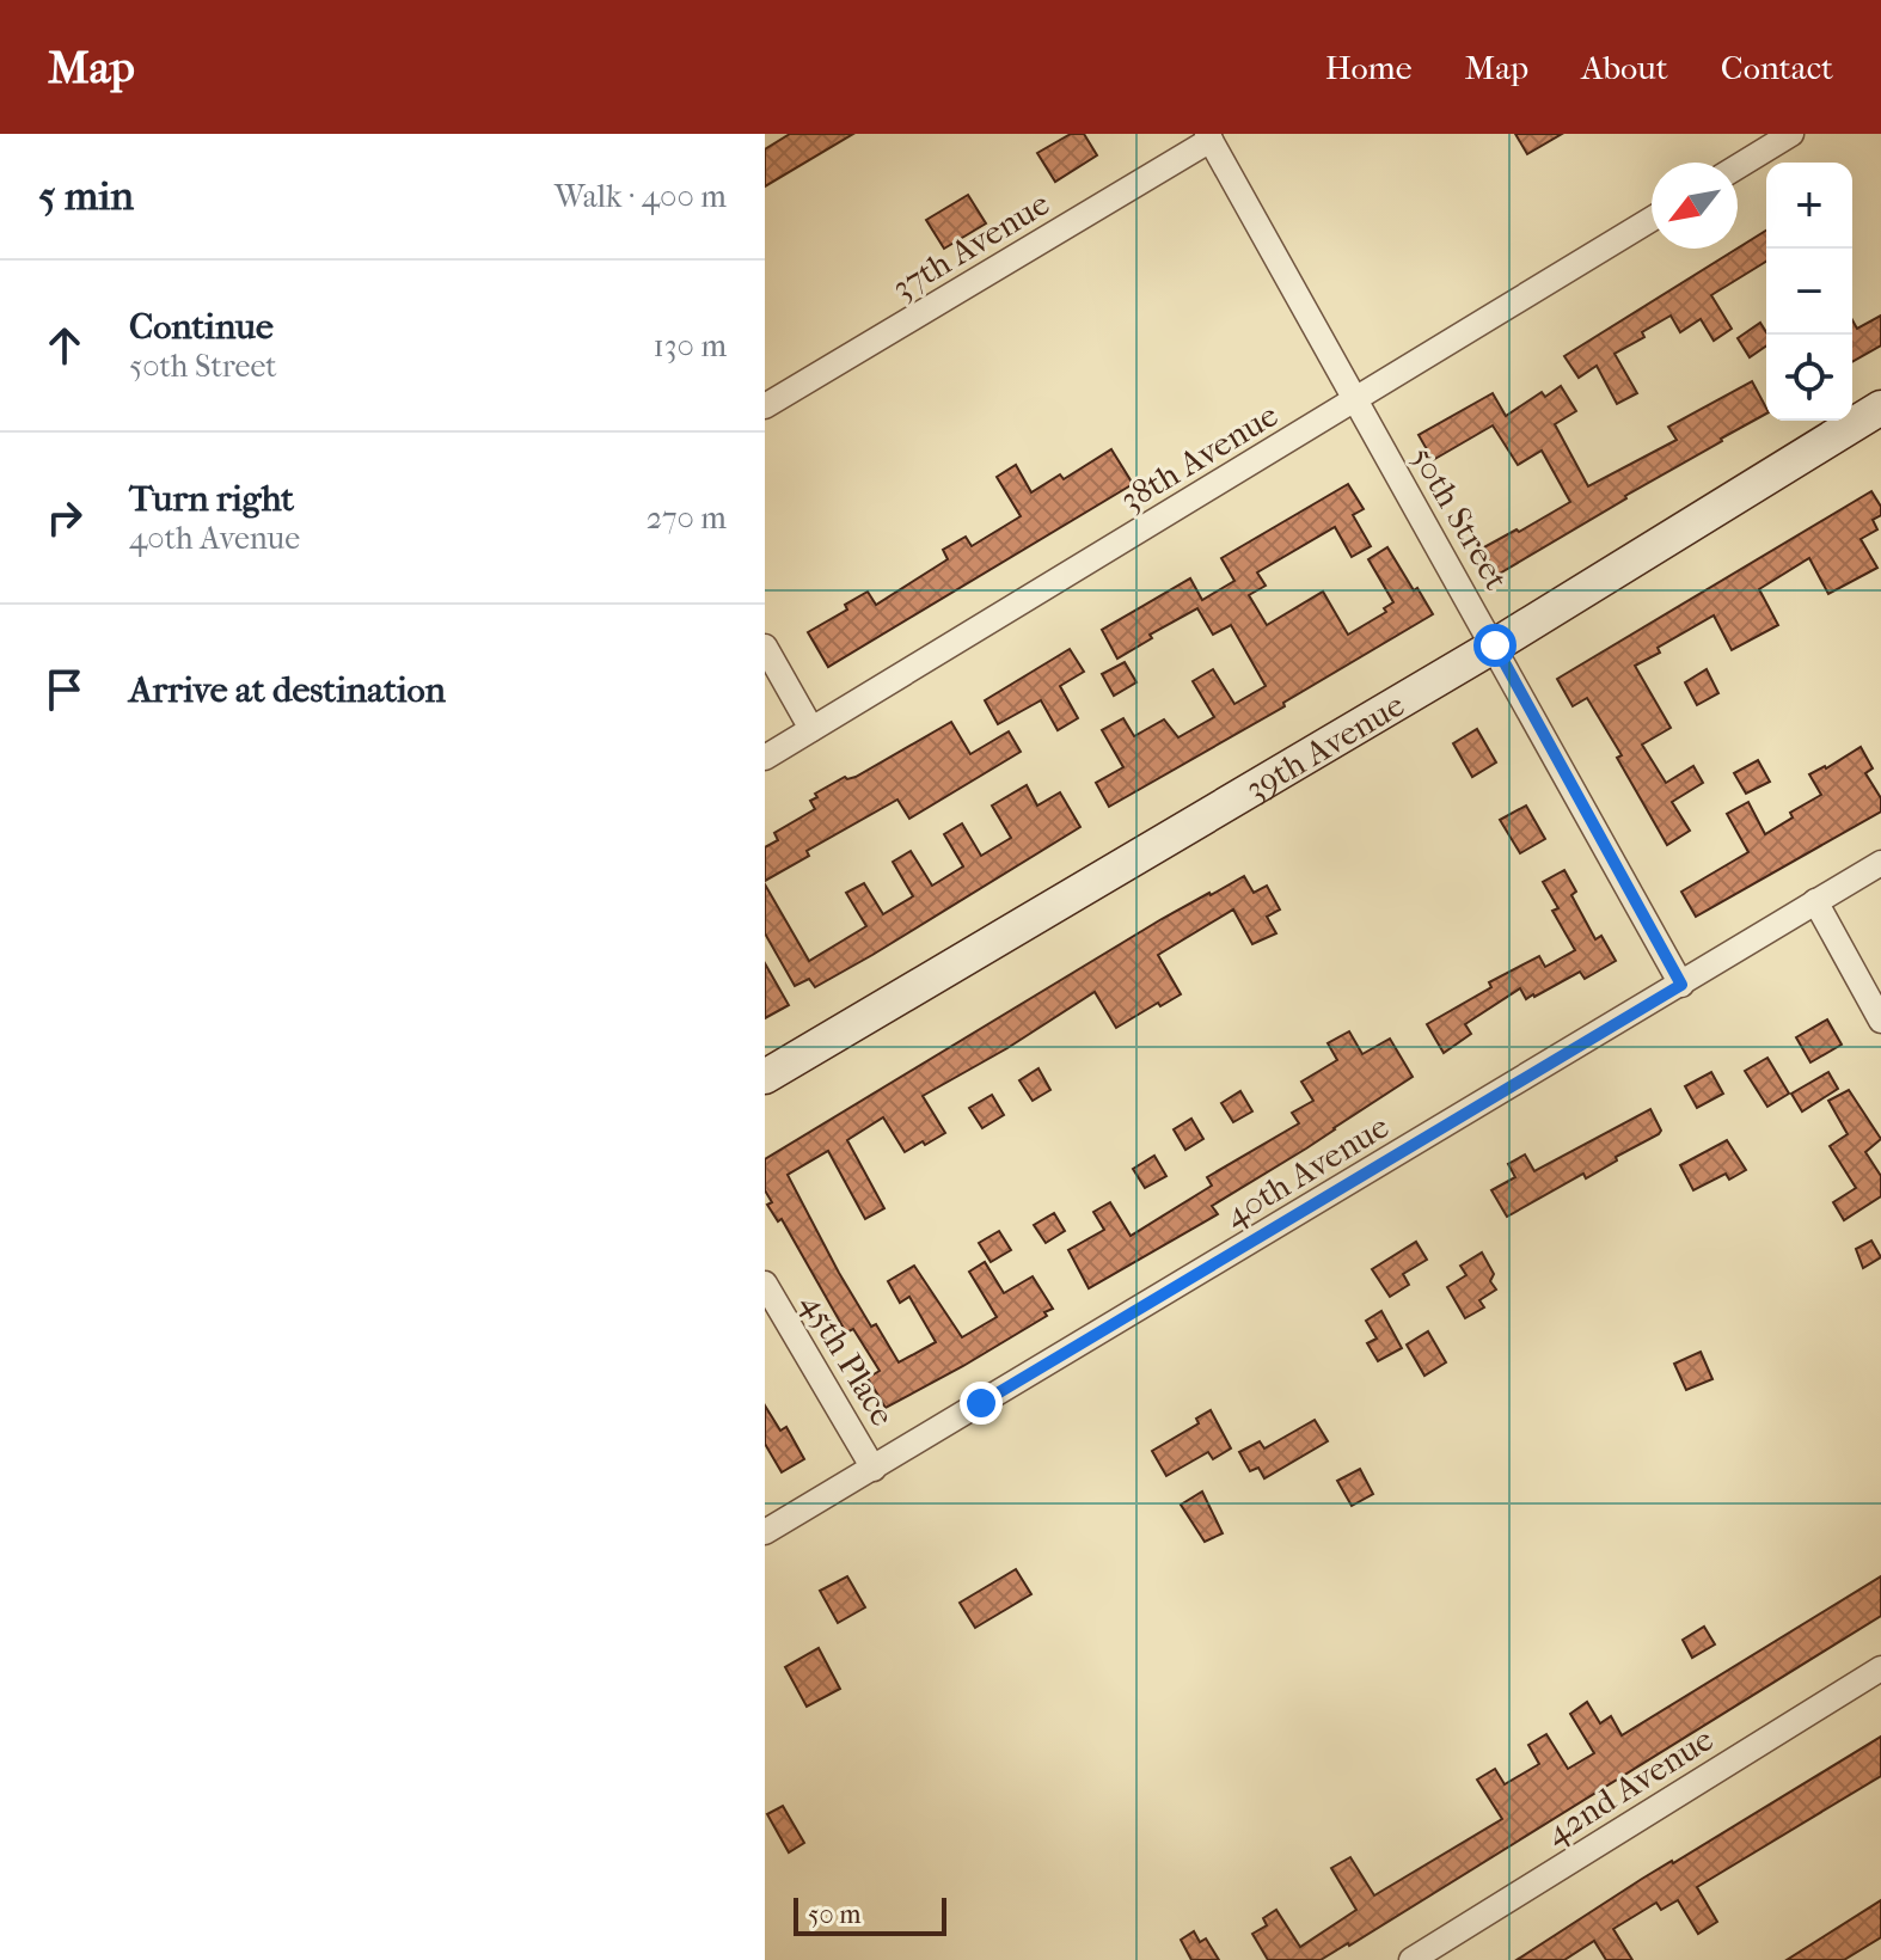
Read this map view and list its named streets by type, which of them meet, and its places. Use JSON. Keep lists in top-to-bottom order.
{
  "streets": {
    "main road": ["39th Avenue"],
    "street": [
      "37th Avenue",
      "38th Avenue",
      "50th Street",
      "40th Avenue",
      "45th Place",
      "42nd Avenue"
    ]
  },
  "crossings": [
    ["37th Avenue", "50th Street"],
    ["38th Avenue", "50th Street"],
    ["50th Street", "39th Avenue"],
    ["50th Street", "40th Avenue"],
    ["40th Avenue", "45th Place"]
  ],
  "scale_bar": "50 m",
  "north": "bottom left",
  "page": {
    "header": "Map",
    "nav": [
      "Home",
      "Map",
      "About",
      "Contact"
    ],
    "heading": ["5 min", "Walk · 400 m"],
    "map_buttons": ["+", "−"],
    "list": [
      ["Continue", "50th Street", "130 m"],
      ["Turn right", "40th Avenue", "270 m"],
      "Arrive at destination"
    ],
    "scale": "50 m"
  }
}
